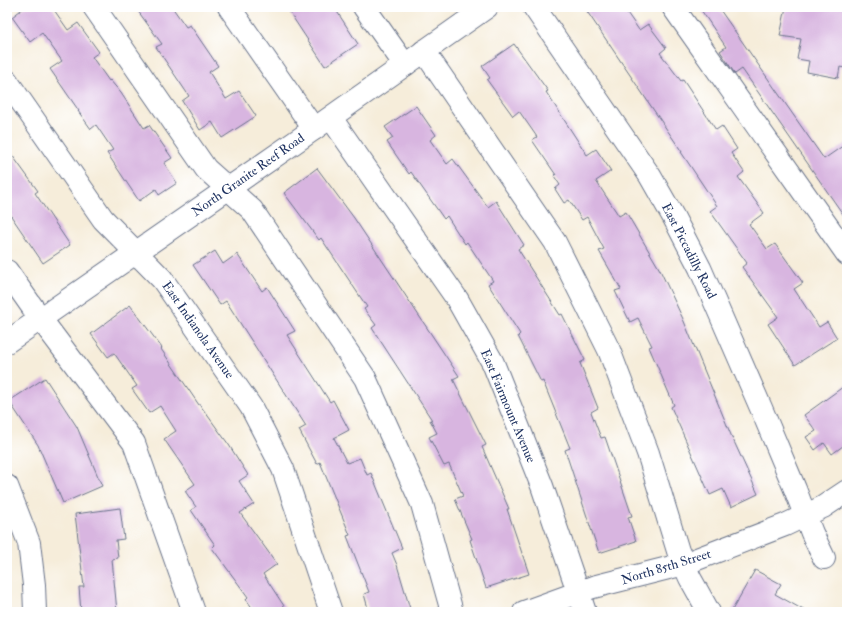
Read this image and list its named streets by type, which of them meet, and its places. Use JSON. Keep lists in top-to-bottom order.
{
  "streets": {
    "street": [
      "North Granite Reef Road",
      "East Piccadilly Road",
      "East Indianola Avenue",
      "East Fairmount Avenue",
      "North 85th Street"
    ]
  },
  "crossings": [
    ["North Granite Reef Road", "East Indianola Avenue"],
    ["North Granite Reef Road", "East Fairmount Avenue"],
    ["East Piccadilly Road", "North 85th Street"],
    ["East Fairmount Avenue", "North 85th Street"]
  ]
}
